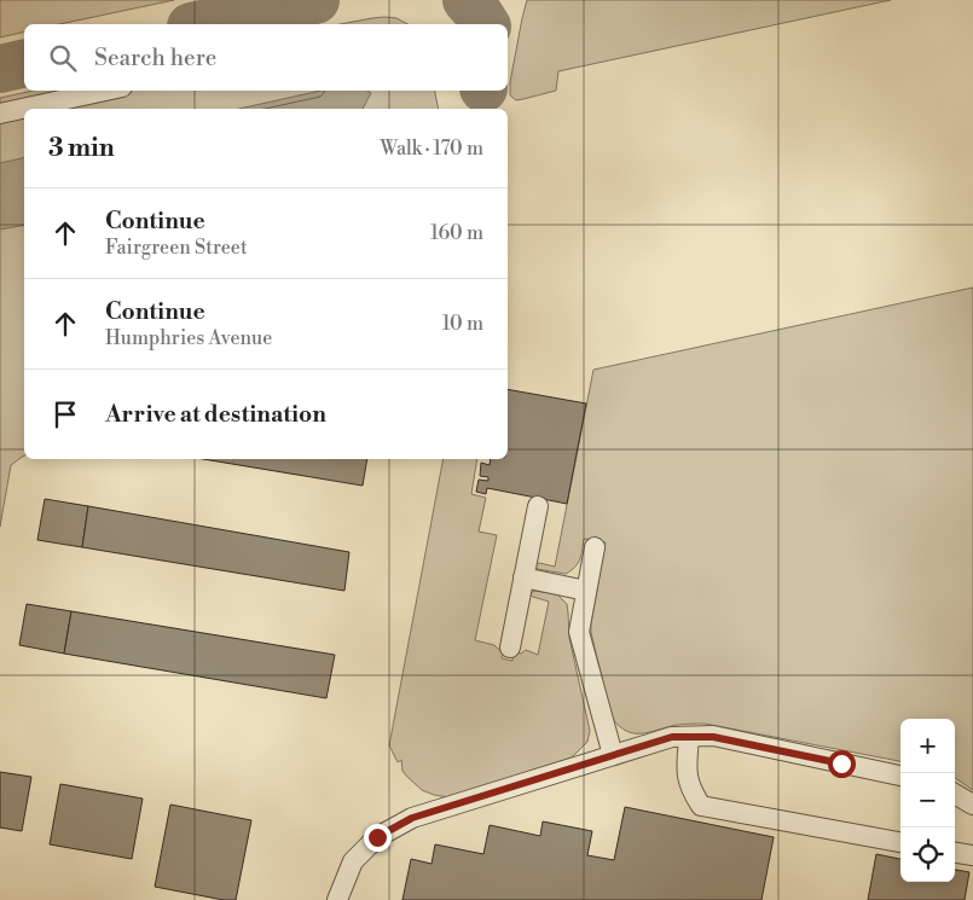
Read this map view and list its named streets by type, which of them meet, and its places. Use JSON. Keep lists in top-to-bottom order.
{
  "page": {
    "search": "Search here",
    "heading": ["3 min", "Walk · 170 m"],
    "list": [
      ["Continue", "Fairgreen Street", "160 m"],
      ["Continue", "Humphries Avenue", "10 m"],
      "Arrive at destination"
    ],
    "map_buttons": ["+", "−"]
  }
}
